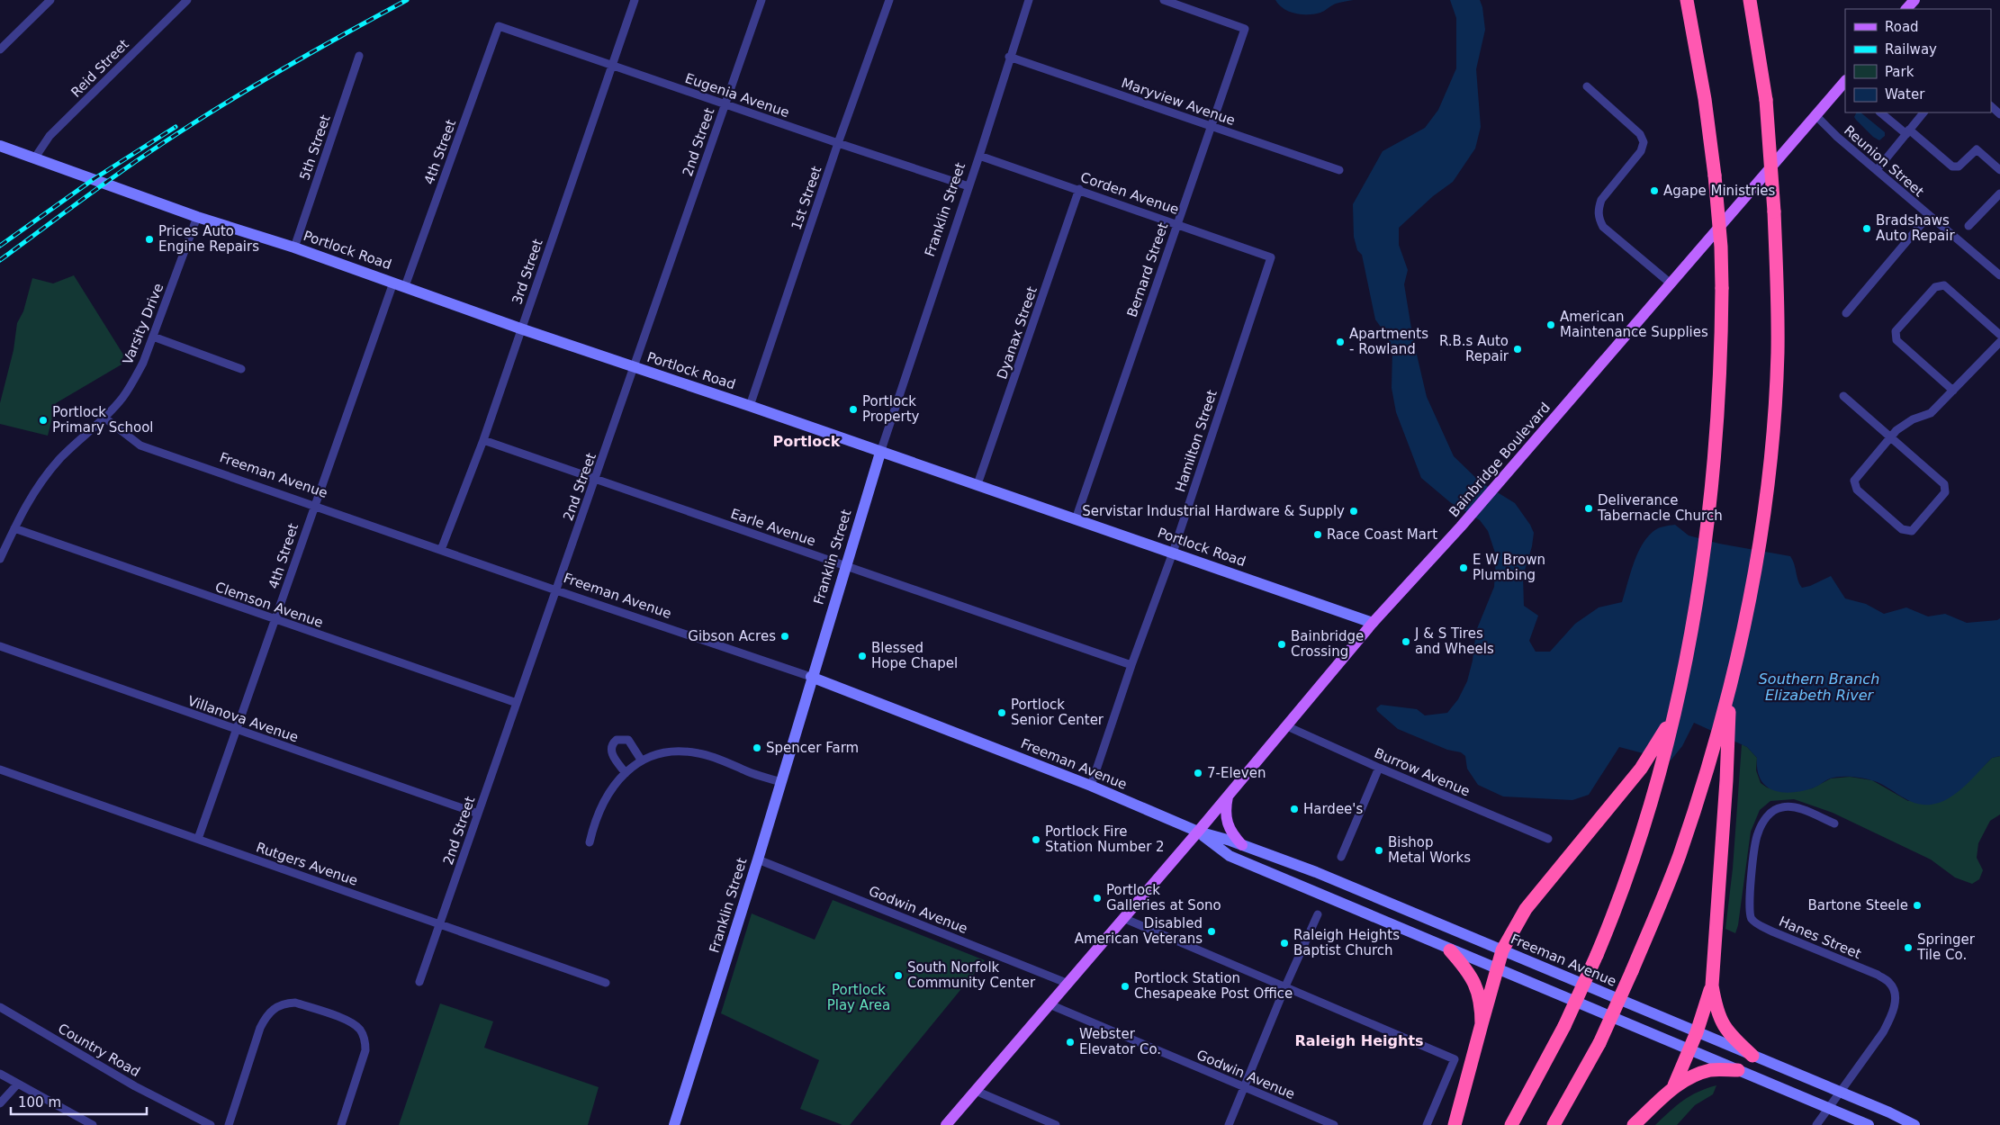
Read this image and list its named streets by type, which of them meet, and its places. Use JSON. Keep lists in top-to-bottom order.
{
  "streets": {
    "main road": [
      "Franklin Street",
      "Portlock Road",
      "Bainbridge Boulevard",
      "Freeman Avenue"
    ],
    "street": [
      "Reid Street",
      "Eugenia Avenue",
      "Maryview Avenue",
      "2nd Street",
      "5th Street",
      "4th Street",
      "Reunion Street",
      "Corden Avenue",
      "1st Street",
      "Bernard Street",
      "3rd Street",
      "Varsity Drive",
      "Dyanax Street",
      "Hamilton Street",
      "Earle Avenue",
      "Clemson Avenue",
      "Villanova Avenue",
      "Burrow Avenue",
      "Rutgers Avenue",
      "Godwin Avenue",
      "Hanes Street",
      "Country Road"
    ]
  },
  "crossings": [
    ["Reid Street", "Portlock Road"],
    ["Eugenia Avenue", "2nd Street"],
    ["Eugenia Avenue", "4th Street"],
    ["Eugenia Avenue", "1st Street"],
    ["Eugenia Avenue", "Franklin Street"],
    ["Eugenia Avenue", "3rd Street"],
    ["Maryview Avenue", "Franklin Street"],
    ["Maryview Avenue", "Bernard Street"],
    ["2nd Street", "Portlock Road"],
    ["2nd Street", "Freeman Avenue"],
    ["2nd Street", "Earle Avenue"],
    ["2nd Street", "Clemson Avenue"],
    ["2nd Street", "Villanova Avenue"],
    ["2nd Street", "Rutgers Avenue"],
    ["5th Street", "Portlock Road"],
    ["4th Street", "Portlock Road"],
    ["4th Street", "Freeman Avenue"],
    ["4th Street", "Clemson Avenue"],
    ["4th Street", "Villanova Avenue"],
    ["4th Street", "Rutgers Avenue"],
    ["Reunion Street", "Bainbridge Boulevard"],
    ["Corden Avenue", "Franklin Street"],
    ["Corden Avenue", "Bernard Street"],
    ["Corden Avenue", "Dyanax Street"],
    ["Corden Avenue", "Hamilton Street"],
    ["1st Street", "Portlock Road"],
    ["Franklin Street", "Portlock Road"],
    ["Franklin Street", "Freeman Avenue"],
    ["Franklin Street", "Earle Avenue"],
    ["Franklin Street", "Godwin Avenue"],
    ["Portlock Road", "Bernard Street"],
    ["Portlock Road", "3rd Street"],
    ["Portlock Road", "Varsity Drive"],
    ["Portlock Road", "Dyanax Street"],
    ["Portlock Road", "Hamilton Street"],
    ["Portlock Road", "Bainbridge Boulevard"],
    ["3rd Street", "Freeman Avenue"],
    ["3rd Street", "Earle Avenue"],
    ["Varsity Drive", "Freeman Avenue"],
    ["Varsity Drive", "Clemson Avenue"],
    ["Hamilton Street", "Freeman Avenue"],
    ["Hamilton Street", "Earle Avenue"],
    ["Bainbridge Boulevard", "Freeman Avenue"],
    ["Bainbridge Boulevard", "Burrow Avenue"],
    ["Bainbridge Boulevard", "Godwin Avenue"],
    ["Freeman Avenue", "Hanes Street"]
  ],
  "districts": ["Portlock", "Raleigh Heights"],
  "water": ["Southern Branch Elizabeth River"],
  "parks": ["Portlock Play Area"],
  "places": [
    "Agape Ministries",
    "Bradshaws Auto Repair",
    "Prices Auto Engine Repairs",
    "American Maintenance Supplies",
    "Apartments - Rowland",
    "R.B.s Auto Repair",
    "Portlock Property",
    "Portlock Primary School",
    "Deliverance Tabernacle Church",
    "Servistar Industrial Hardware & Supply",
    "Race Coast Mart",
    "E W Brown Plumbing",
    "Gibson Acres",
    "J & S Tires and Wheels",
    "Bainbridge Crossing",
    "Blessed Hope Chapel",
    "Portlock Senior Center",
    "Spencer Farm",
    "7-Eleven",
    "Hardee's",
    "Portlock Fire Station Number 2",
    "Bishop Metal Works",
    "Portlock Galleries at Sono",
    "Bartone Steele",
    "Disabled American Veterans",
    "Raleigh Heights Baptist Church",
    "Springer Tile Co.",
    "South Norfolk Community Center",
    "Portlock Station Chesapeake Post Office",
    "Webster Elevator Co."
  ],
  "legend": [
    "Road",
    "Railway",
    "Park",
    "Water"
  ],
  "scale_bar": "100 m"
}
